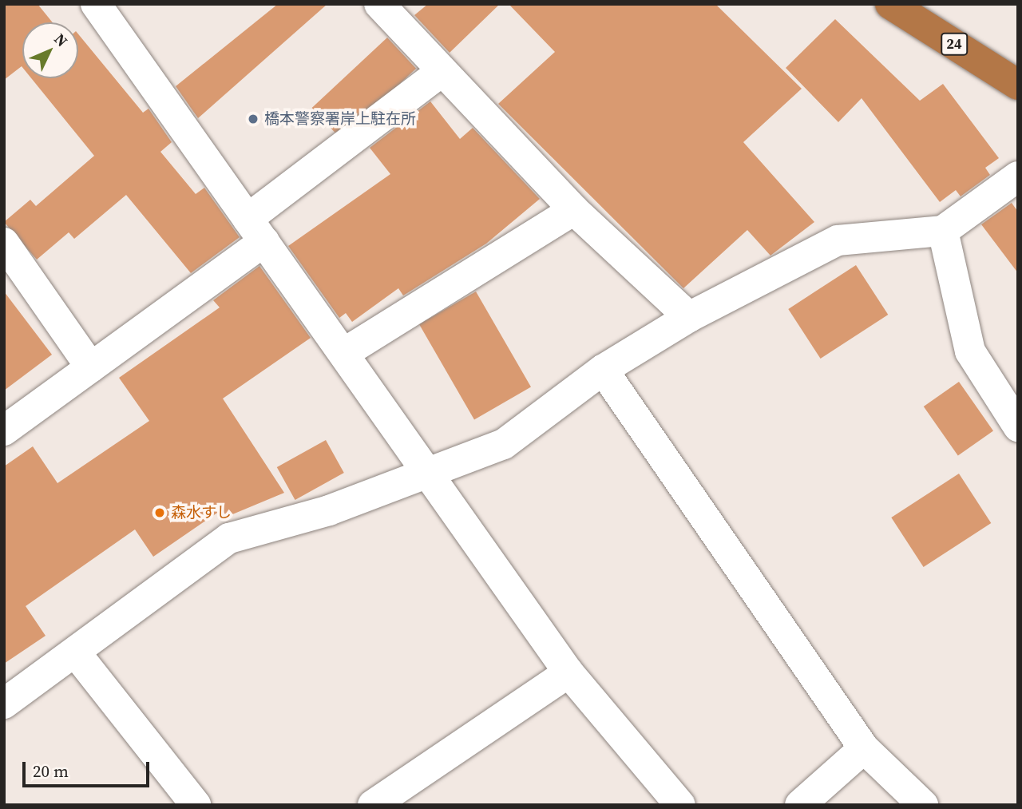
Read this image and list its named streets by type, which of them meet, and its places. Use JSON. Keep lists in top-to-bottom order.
{
  "streets": {
    "highway": ["24"]
  },
  "places": ["橋本警察署岸上駐在所", "森水すし"],
  "scale_bar": "20 m",
  "north": "top right"
}
